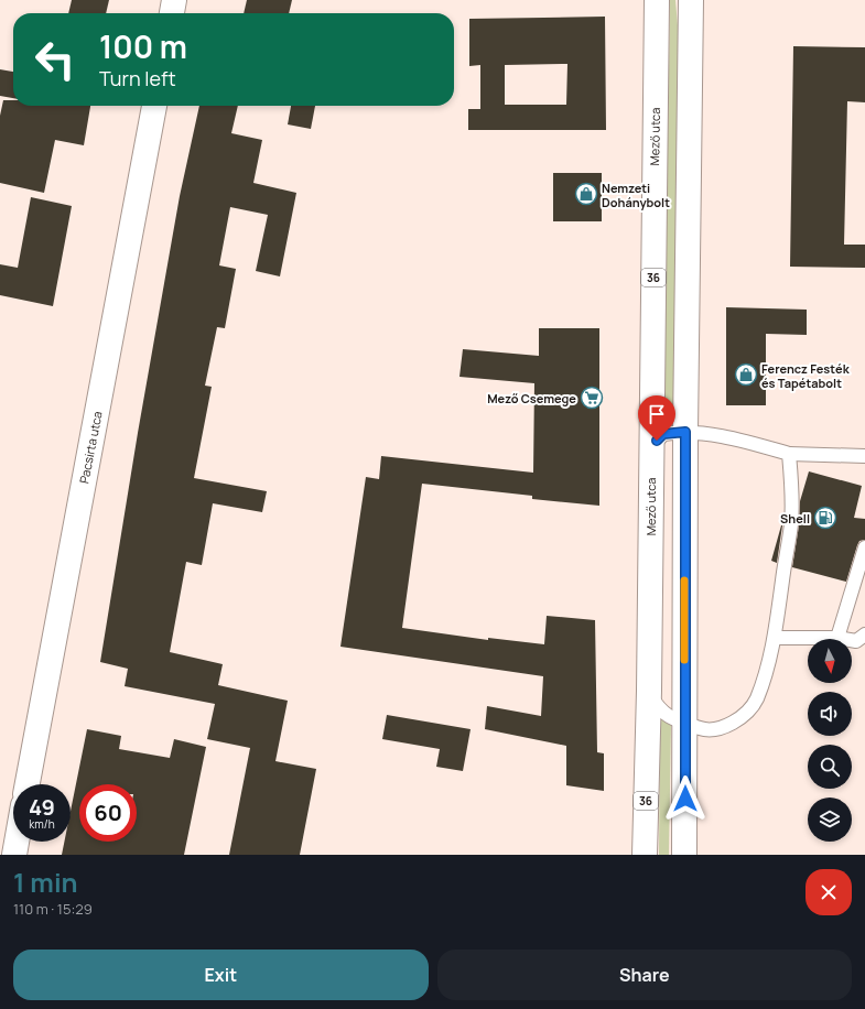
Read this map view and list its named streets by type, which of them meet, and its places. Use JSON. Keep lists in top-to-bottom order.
{
  "streets": {
    "main road": ["Mező utca", "36", "Pacsirta utca"]
  },
  "places": {
    "shop": ["Nemzeti Dohánybolt", "Ferencz Festék és Tapétabolt"],
    "supermarket": ["Mező Csemege"],
    "fuel station": ["Shell"]
  },
  "north": "bottom",
  "page": {
    "turn": ["100 m", "Turn left"],
    "speed": "49 km/h",
    "limit": "60",
    "heading": ["1 min", "110 m · 15:29"],
    "buttons": ["Exit", "Share"]
  }
}
